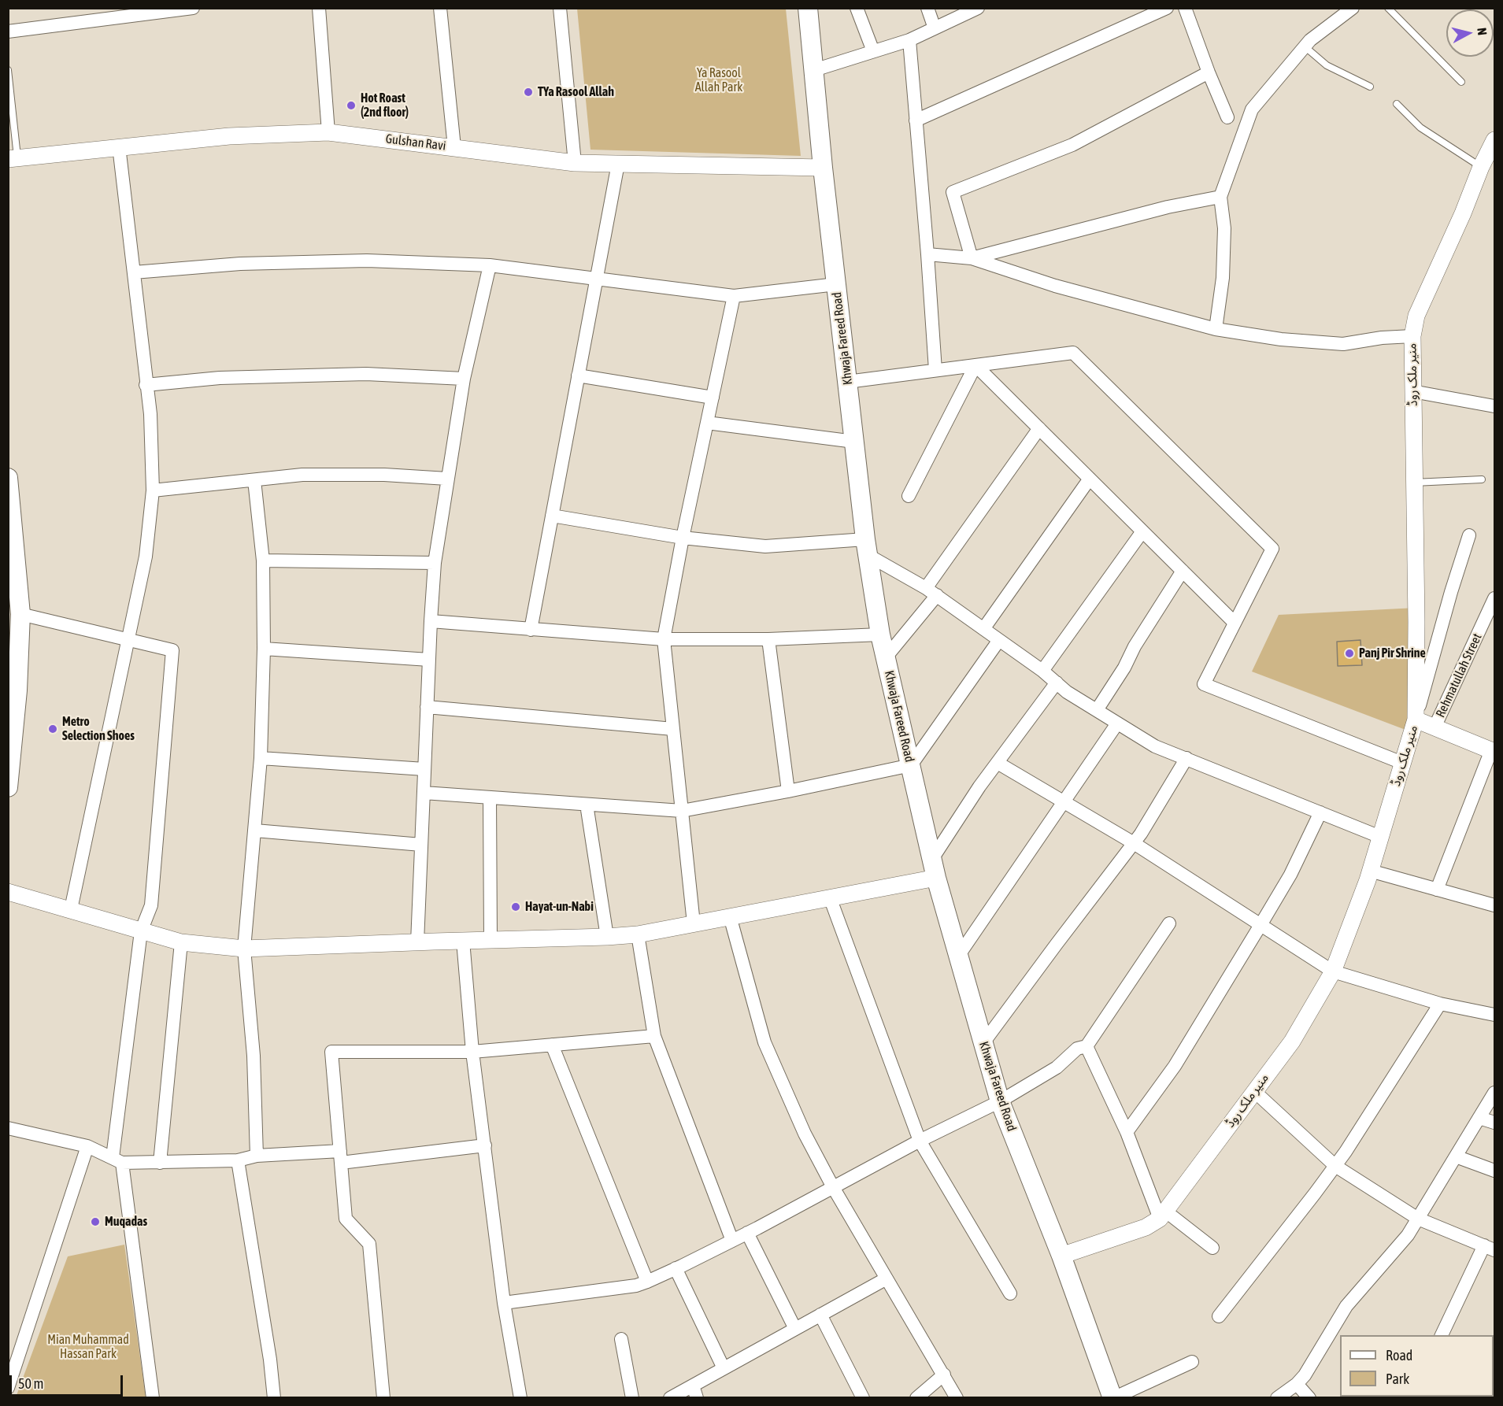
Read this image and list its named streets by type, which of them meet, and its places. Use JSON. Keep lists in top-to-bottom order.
{
  "streets": {
    "main road": ["Khwaja Fareed Road"],
    "street": ["Gulshan Ravi", "منیر ملک روڈ", "Rehmatullah Street"]
  },
  "crossings": [
    ["Gulshan Ravi", "Khwaja Fareed Road"],
    ["Khwaja Fareed Road", "منیر ملک روڈ"]
  ],
  "parks": ["Ya Rasool Allah Park", "Mian Muhammad Hassan Park"],
  "places": [
    "TYa Rasool Allah",
    "Hot Roast (2nd floor)",
    "Panj Pir Shrine",
    "Metro Selection Shoes",
    "Hayat-un-Nabi",
    "Muqadas"
  ],
  "legend": ["Road", "Park"],
  "scale_bar": "50 m",
  "north": "right"
}
